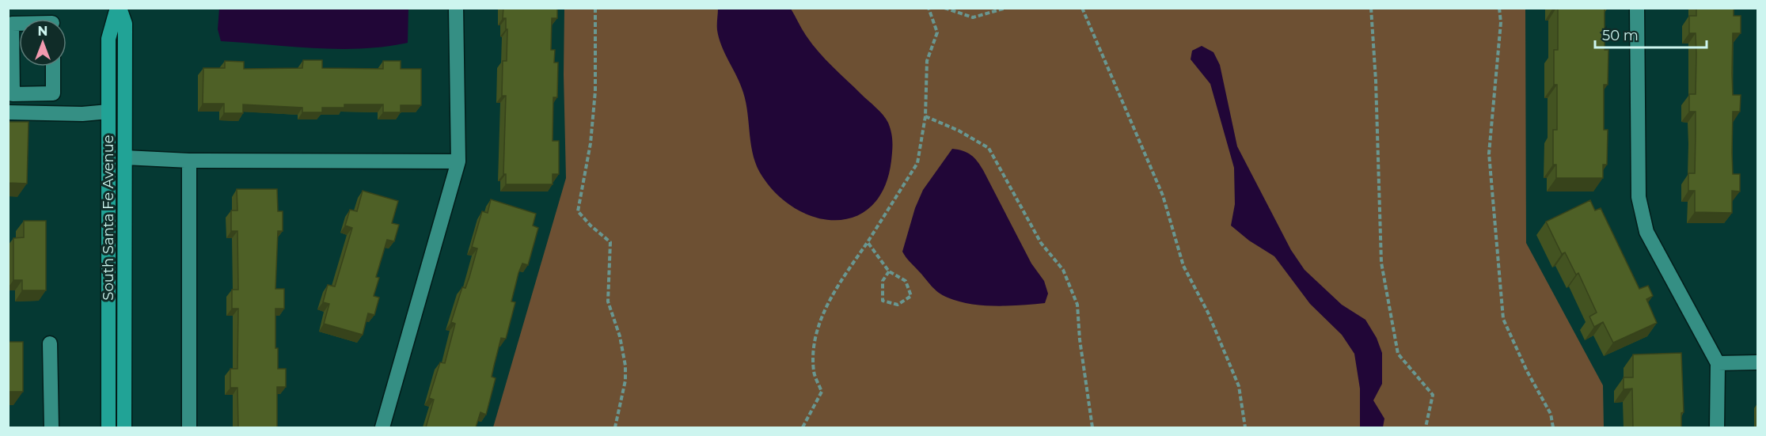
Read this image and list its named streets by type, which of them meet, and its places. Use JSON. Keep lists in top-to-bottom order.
{
  "streets": {
    "main road": ["South Santa Fe Avenue"]
  },
  "scale_bar": "50 m",
  "north": "top"
}
